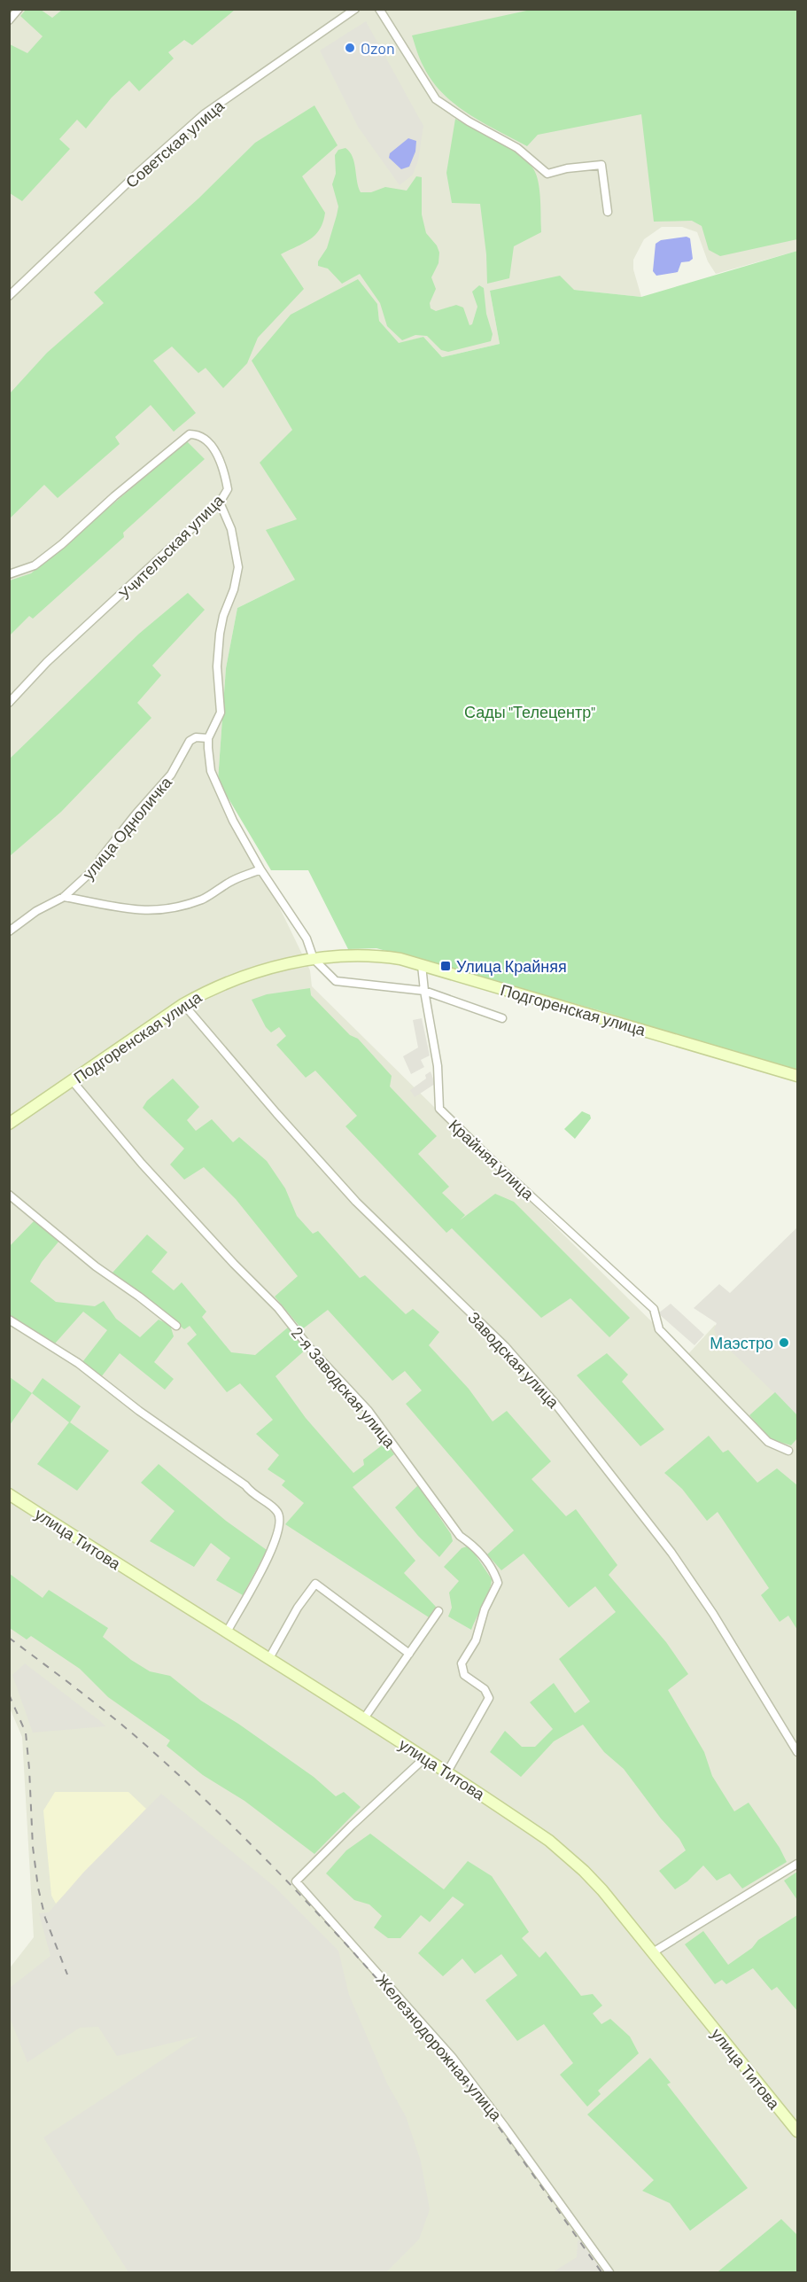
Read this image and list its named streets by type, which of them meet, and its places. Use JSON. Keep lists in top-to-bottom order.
{
  "streets": {
    "main road": ["Подгоренская улица", "улица Титова"],
    "street": [
      "Советская улица",
      "Учительская улица",
      "улица Одноличка",
      "Крайняя улица",
      "Заводская улица",
      "2-я Заводская улица",
      "Железнодорожная улица"
    ]
  },
  "crossings": [
    ["Подгоренская улица", "Крайняя улица"],
    ["Подгоренская улица", "Заводская улица"],
    ["Подгоренская улица", "2-я Заводская улица"],
    ["2-я Заводская улица", "улица Титова"],
    ["улица Титова", "Железнодорожная улица"]
  ],
  "parks": ["Сады \"Телецентр\""],
  "places": {
    "other": ["Ozon", "Маэстро"],
    "transit": ["Улица Крайняя"]
  }
}
